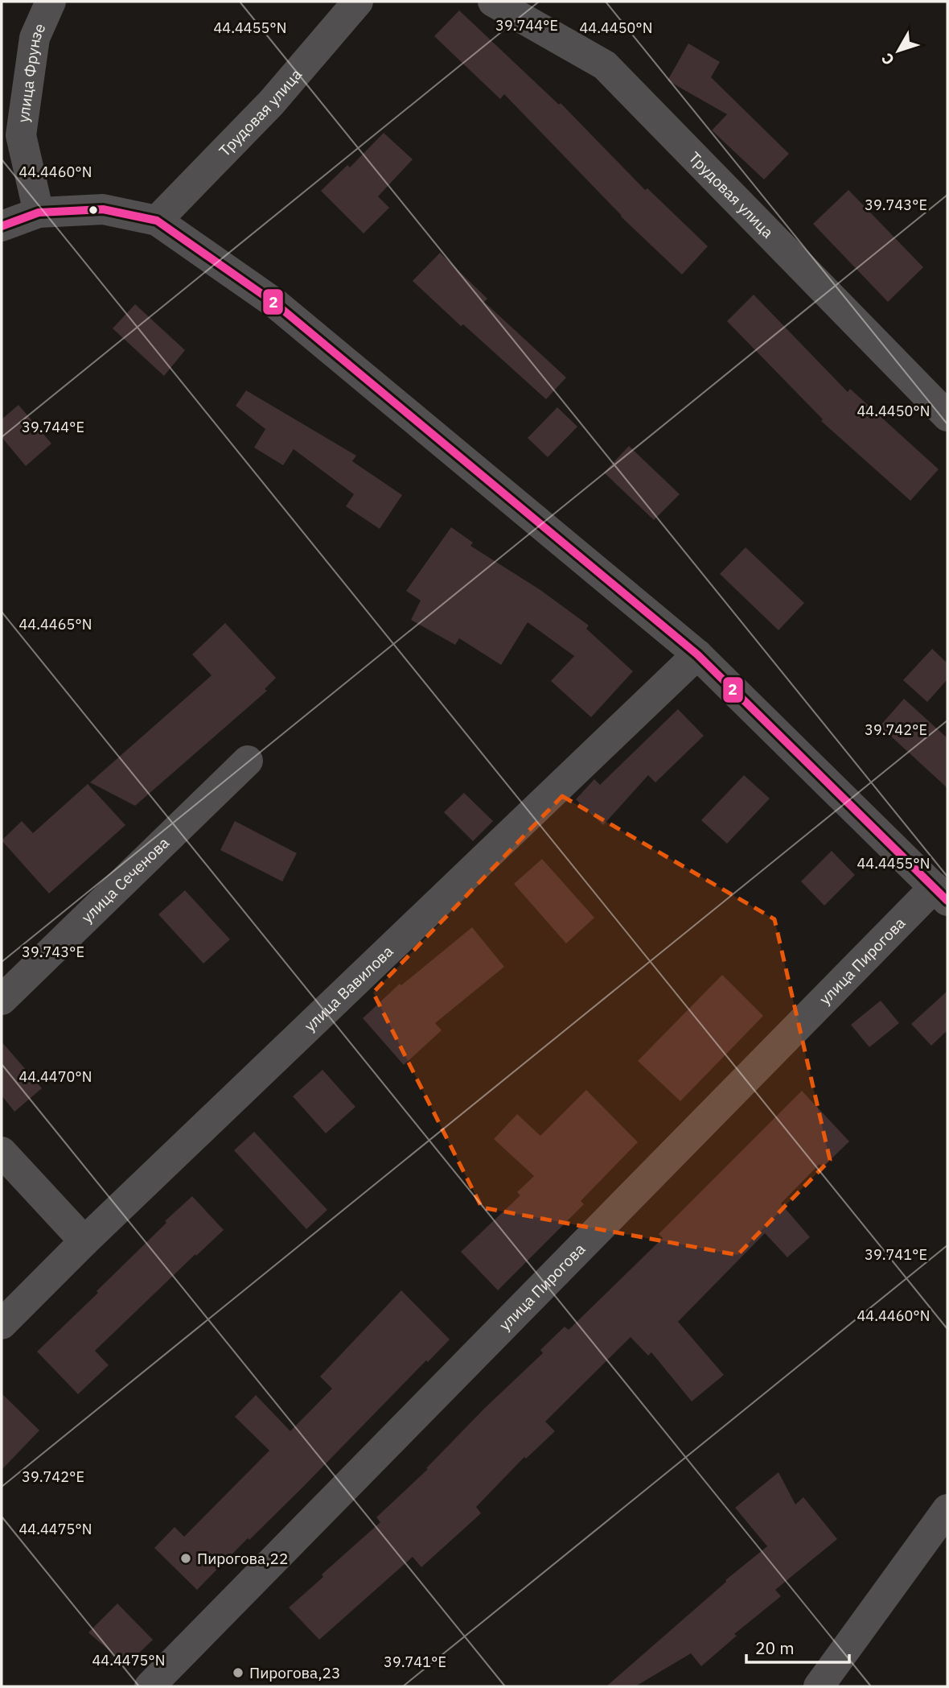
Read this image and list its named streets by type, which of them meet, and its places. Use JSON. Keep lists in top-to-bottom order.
{
  "streets": {
    "street": [
      "улица Фрунзе",
      "Трудовая улица",
      "улица Сеченова",
      "улица Пирогова",
      "улица Вавилова"
    ]
  },
  "places": ["Пирогова,22", "Пирогова,23"],
  "lines": ["transit line 2"],
  "scale_bar": "20 m",
  "north": "bottom left",
  "coordinates": [
    "39.744°E",
    "44.4455°N",
    "44.4450°N",
    "44.4460°N",
    "39.743°E",
    "44.4465°N",
    "39.742°E",
    "44.4470°N",
    "39.741°E",
    "44.4475°N"
  ]
}
